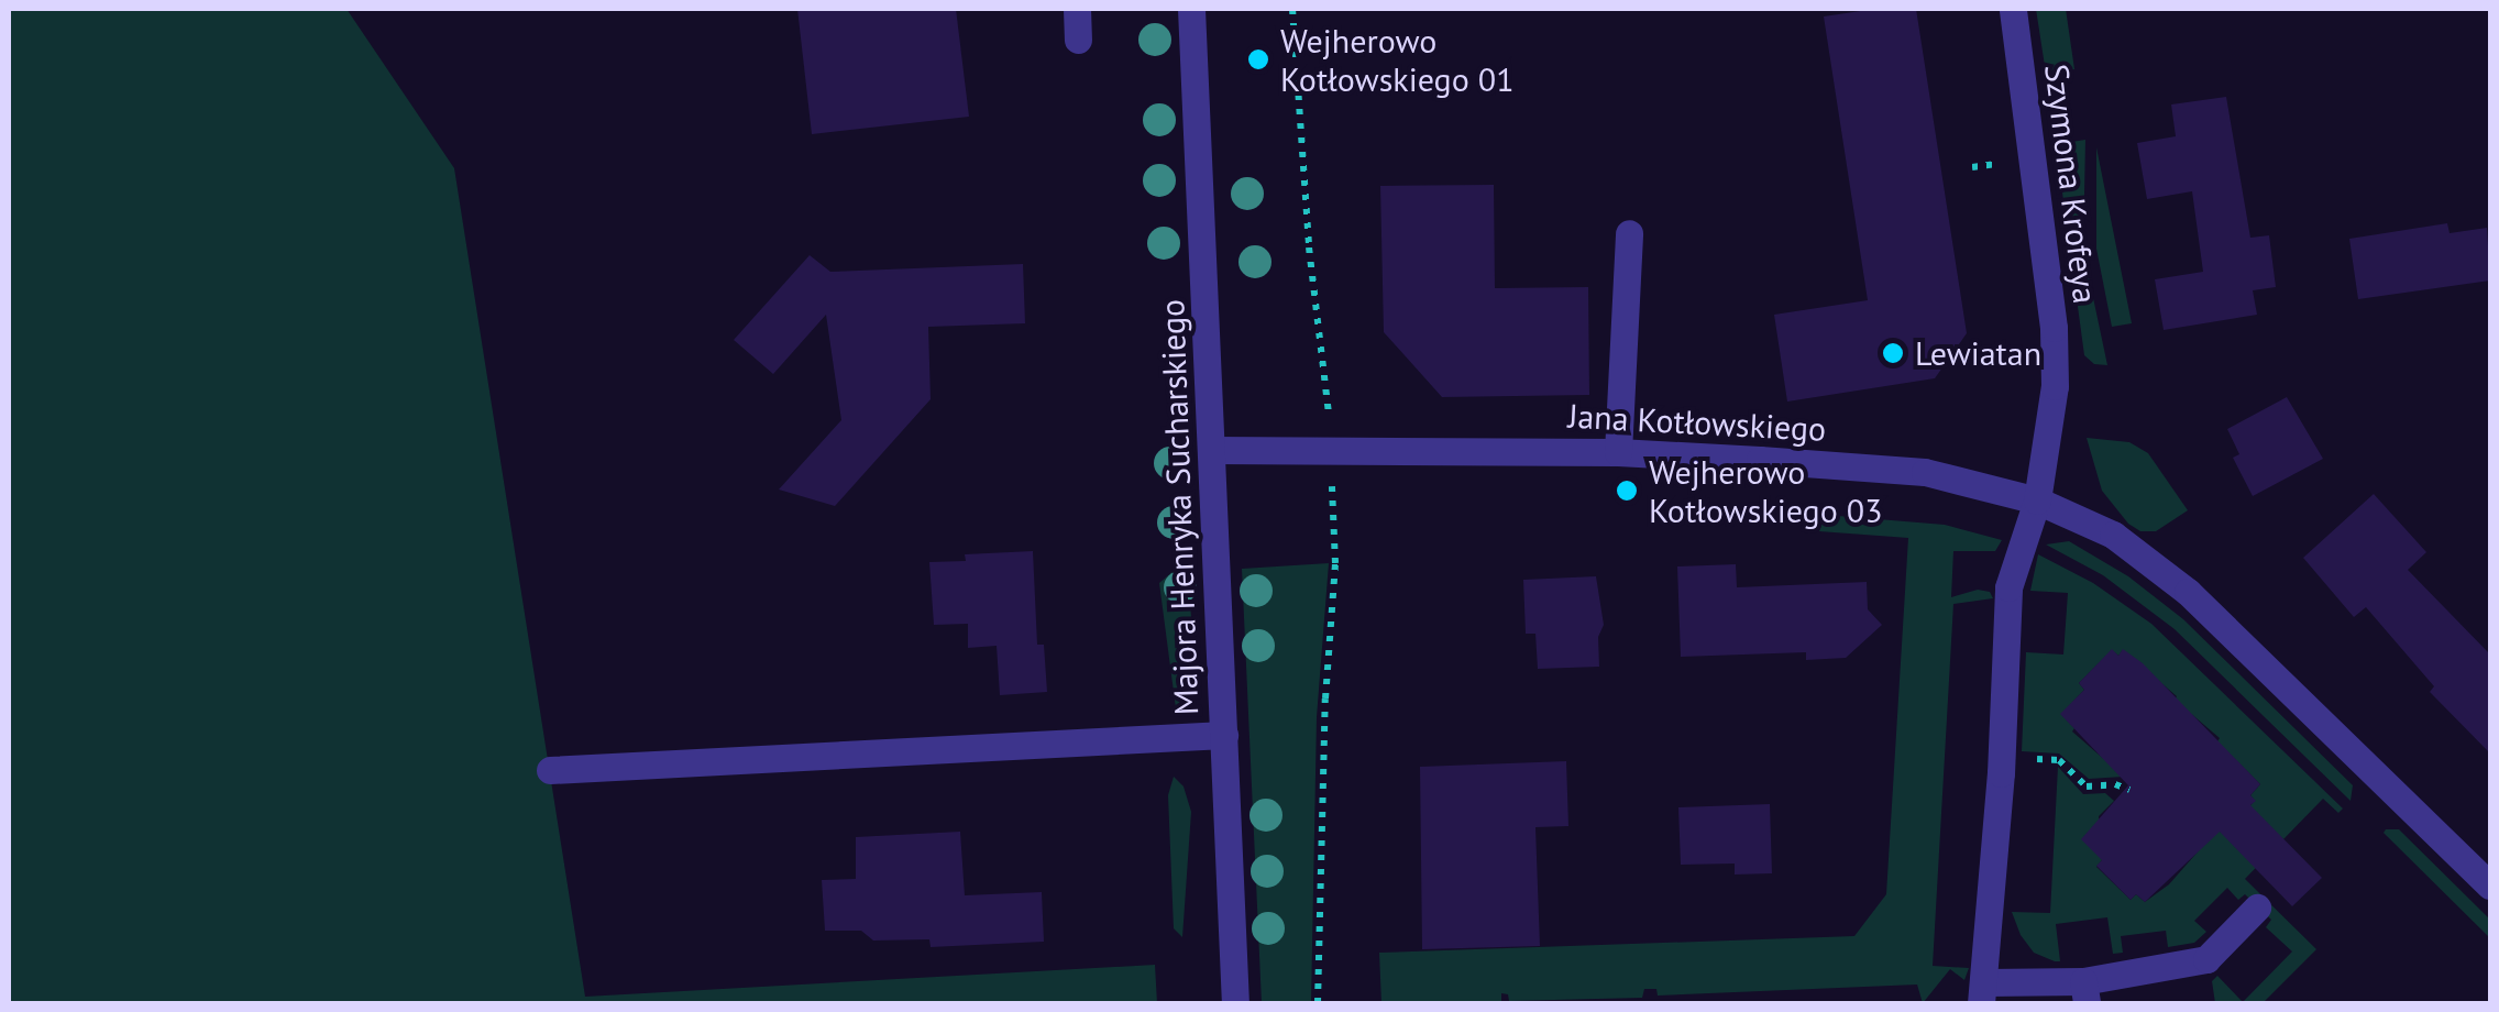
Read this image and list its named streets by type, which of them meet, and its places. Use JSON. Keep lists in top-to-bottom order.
{
  "streets": {
    "street": ["Szymona Krofeya", "Jana Kotłowskiego", "Majora Henryka Sucharskiego"]
  },
  "crossings": [
    ["Szymona Krofeya", "Jana Kotłowskiego"],
    ["Jana Kotłowskiego", "Majora Henryka Sucharskiego"]
  ],
  "places": ["Wejherowo Kotłowskiego 01", "Lewiatan", "Wejherowo Kotłowskiego 03"]
}
